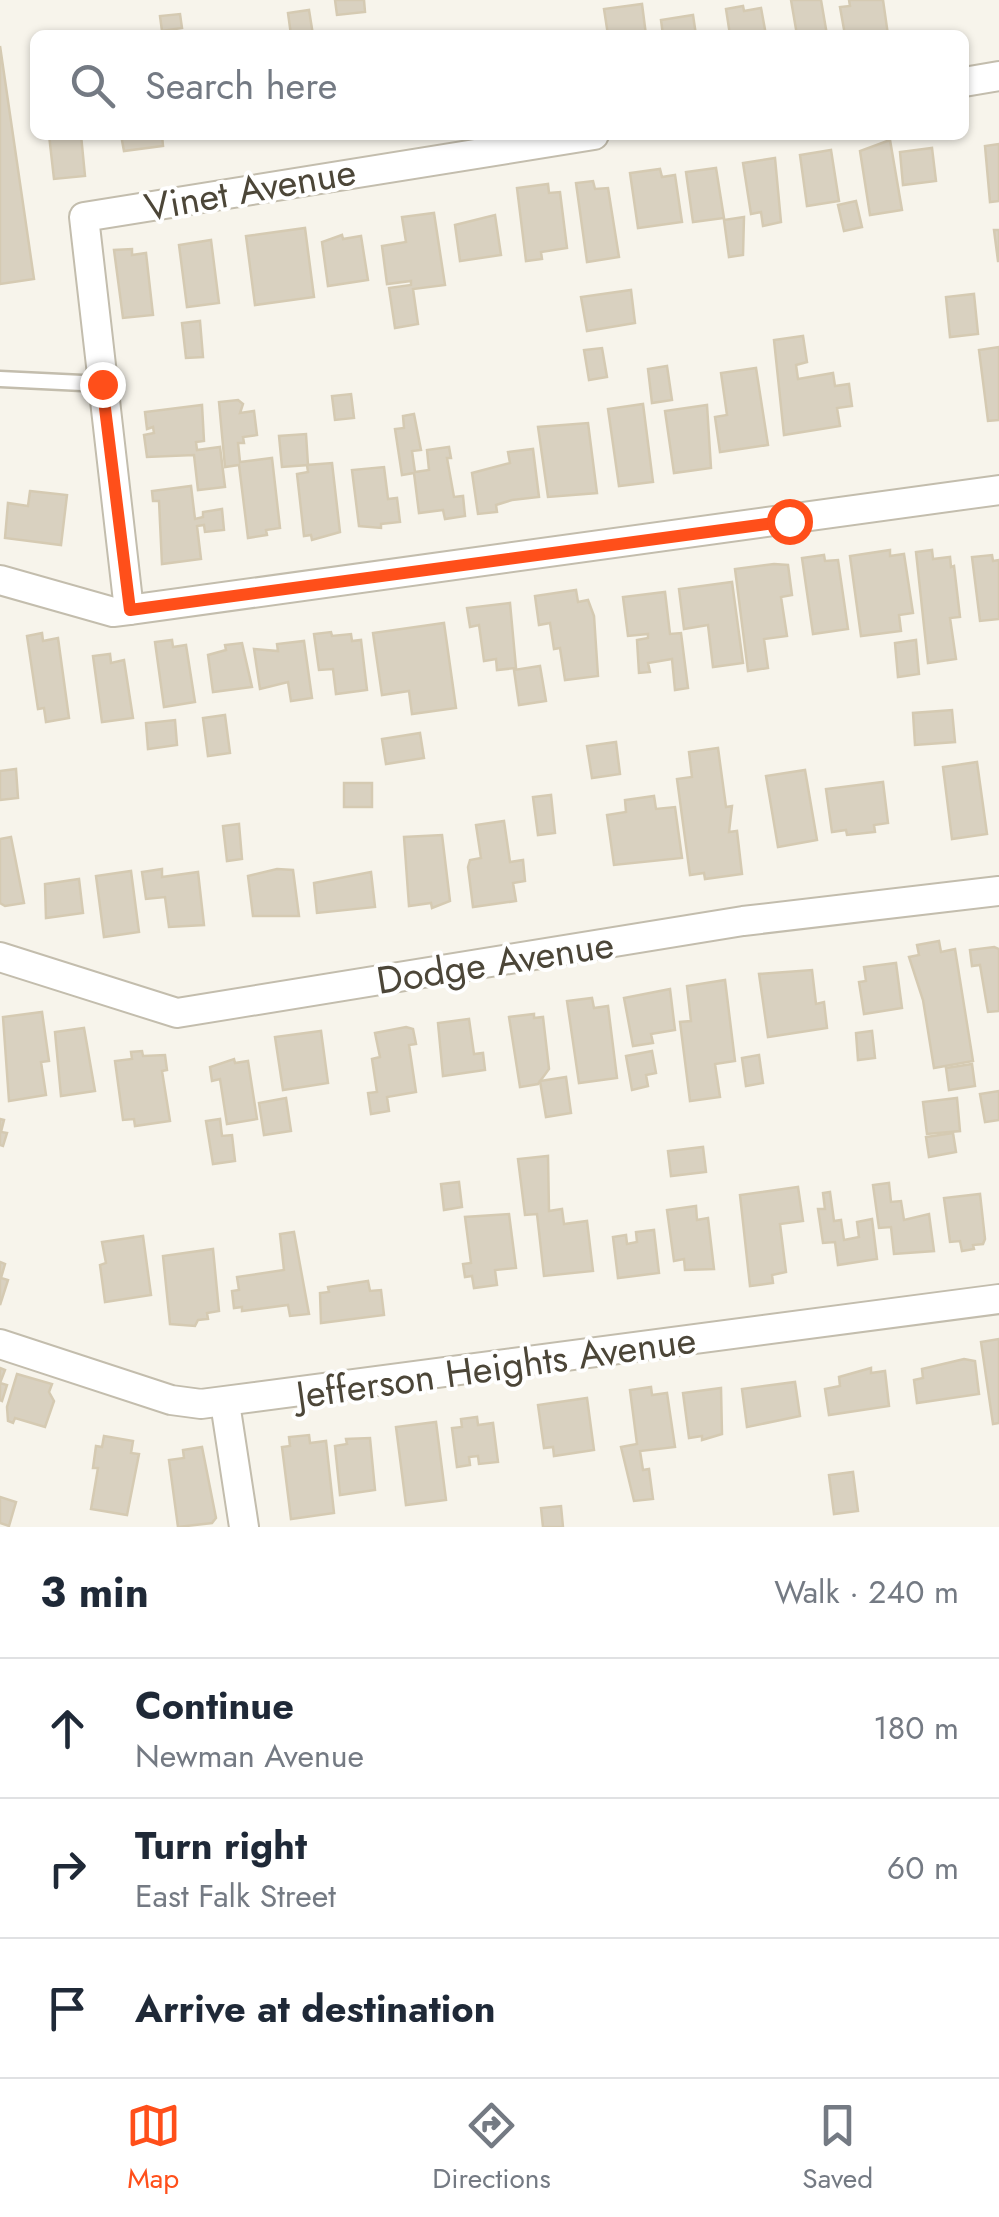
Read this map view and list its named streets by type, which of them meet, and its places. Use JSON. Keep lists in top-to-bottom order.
{
  "streets": {
    "street": ["Vinet Avenue", "Dodge Avenue", "Jefferson Heights Avenue"]
  },
  "page": {
    "search": "Search here",
    "heading": ["3 min", "Walk · 240 m"],
    "list": [
      ["Continue", "Newman Avenue", "180 m"],
      ["Turn right", "East Falk Street", "60 m"],
      "Arrive at destination"
    ],
    "nav": ["Map", "Directions", "Saved"]
  }
}
